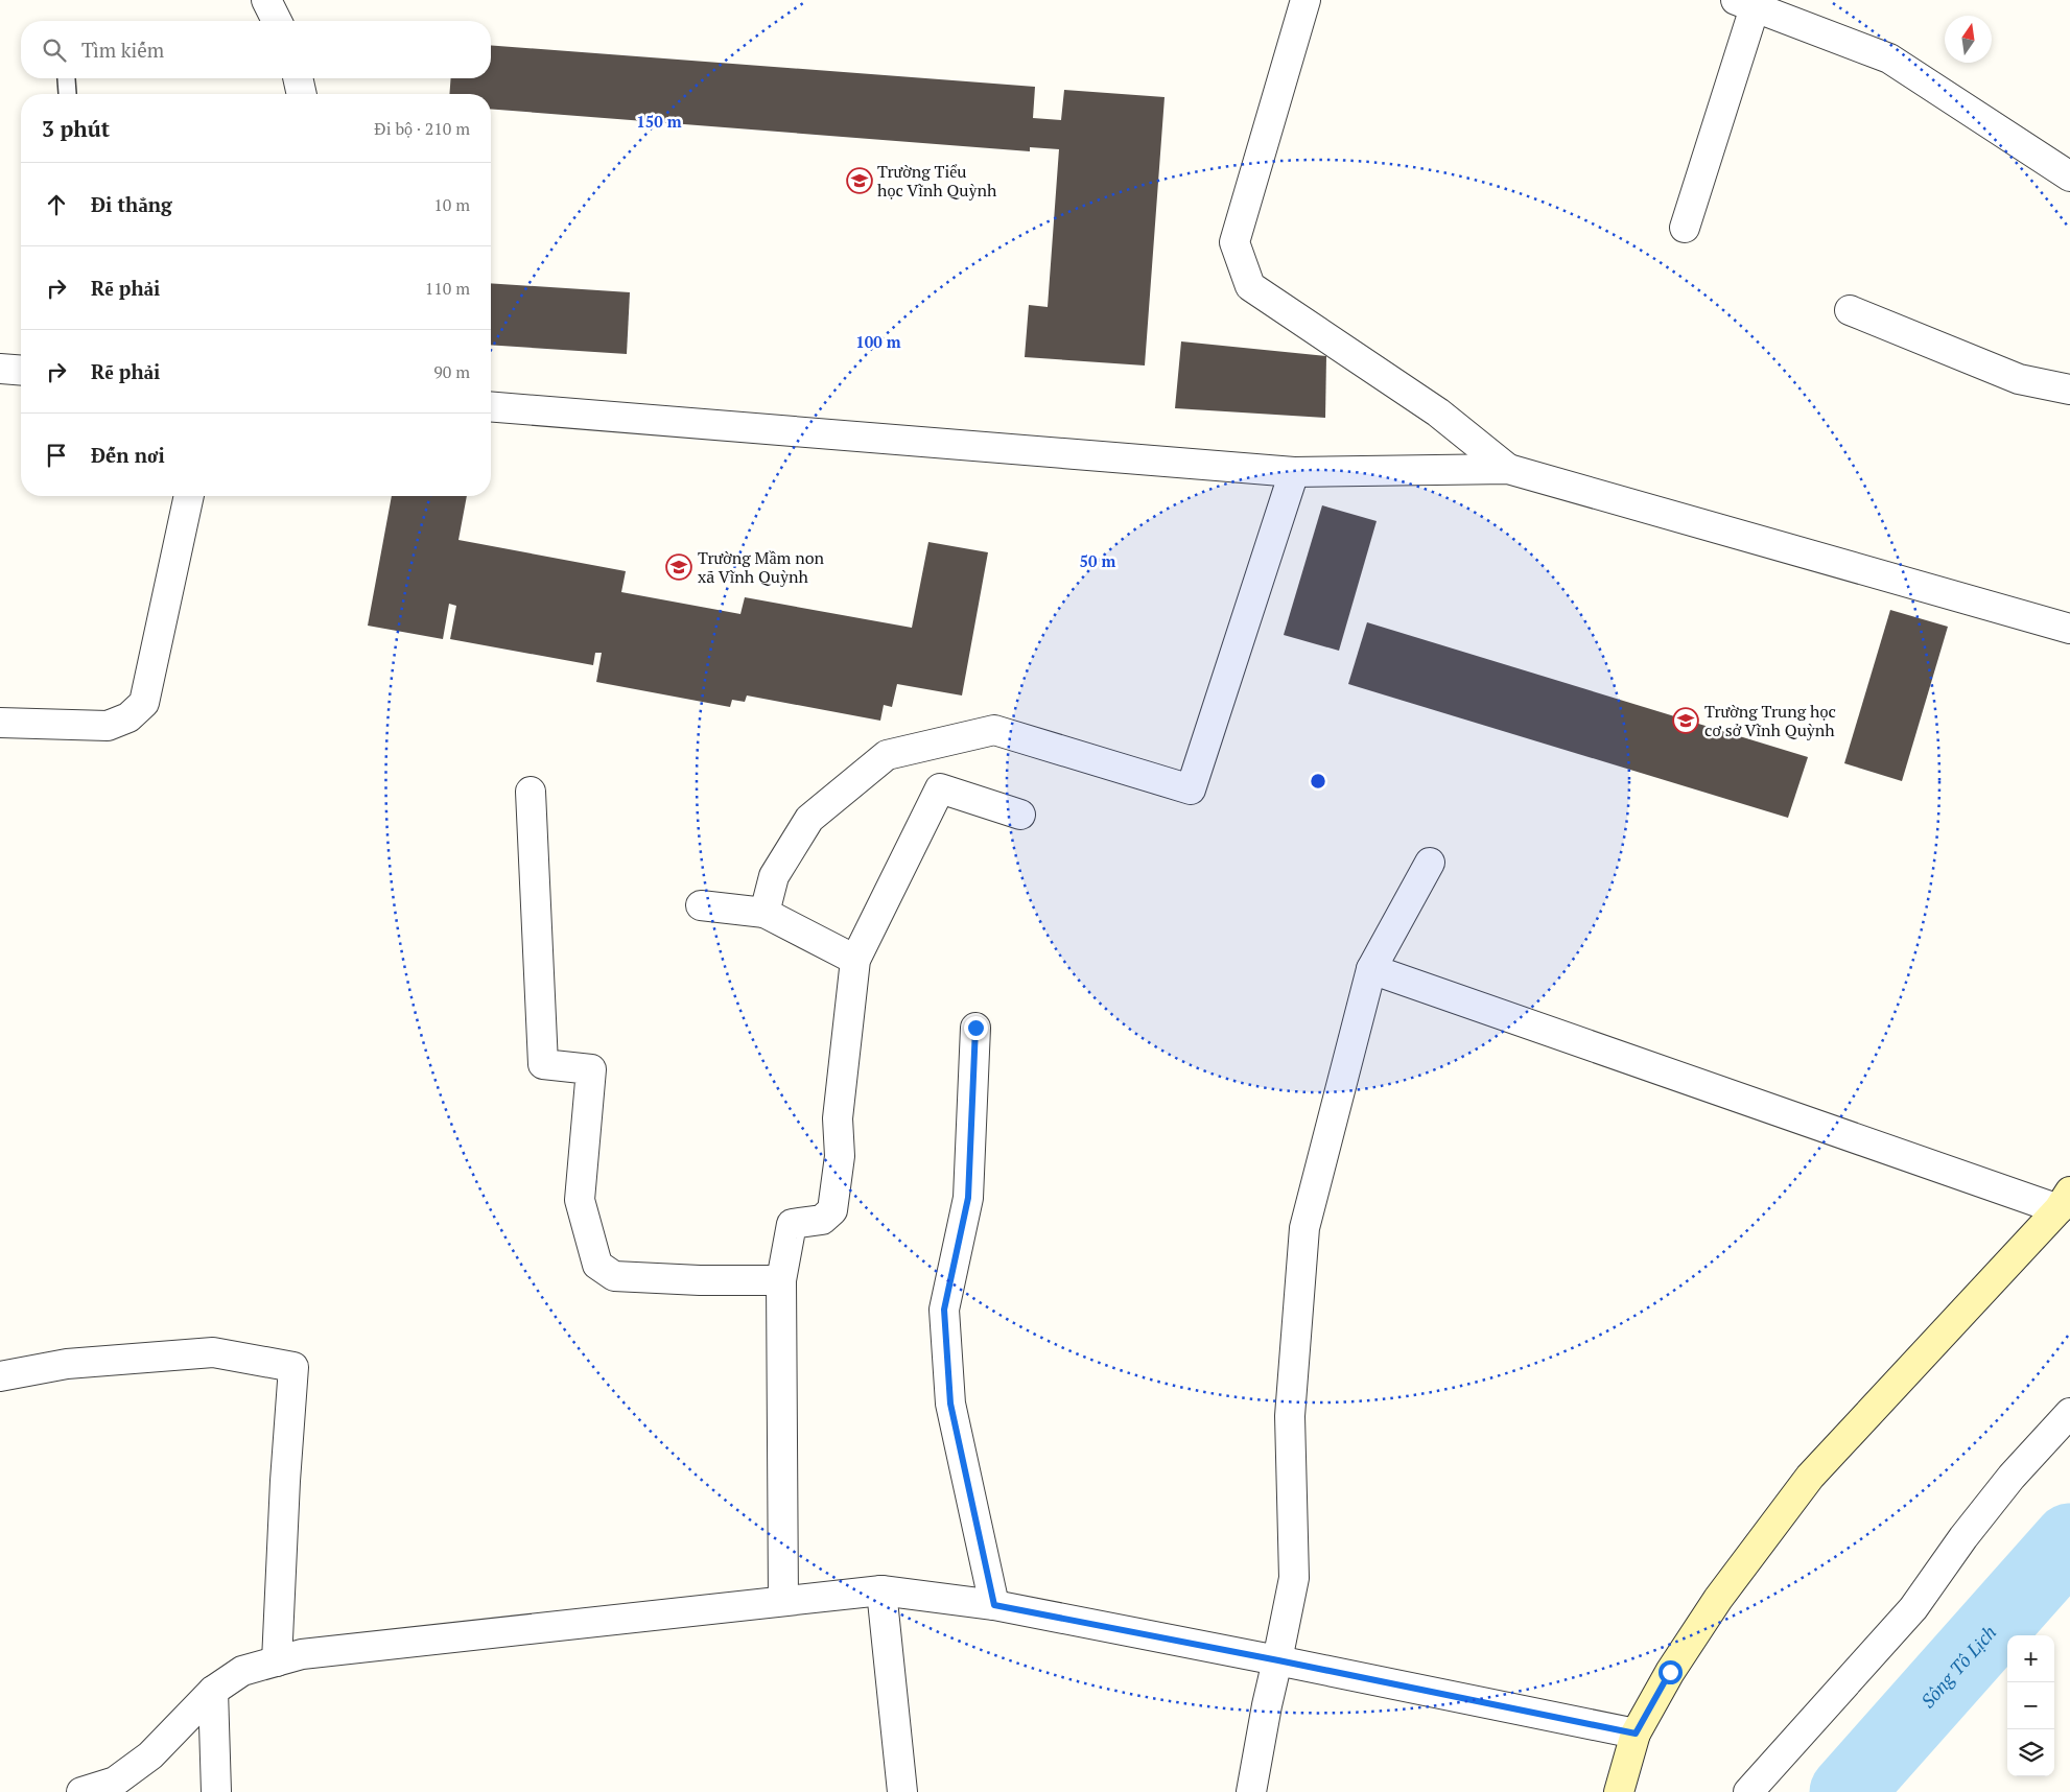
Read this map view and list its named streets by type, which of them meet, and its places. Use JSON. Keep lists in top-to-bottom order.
{
  "water": ["Sông Tô Lịch"],
  "places": {
    "school or university": ["Trường Tiểu học Vĩnh Quỳnh", "Trường Mầm non xã Vĩnh Quỳnh", "Trường Trung học cơ sở Vĩnh Quỳnh"]
  },
  "north": "top",
  "page": {
    "search": "Tìm kiếm",
    "heading": ["3 phút", "Đi bộ · 210 m"],
    "list": [
      ["Đi thẳng", "10 m"],
      ["Rẽ phải", "110 m"],
      ["Rẽ phải", "90 m"],
      "Đến nơi"
    ],
    "map_buttons": ["+", "−"]
  },
  "rings": ["150 m", "100 m", "50 m"]
}
